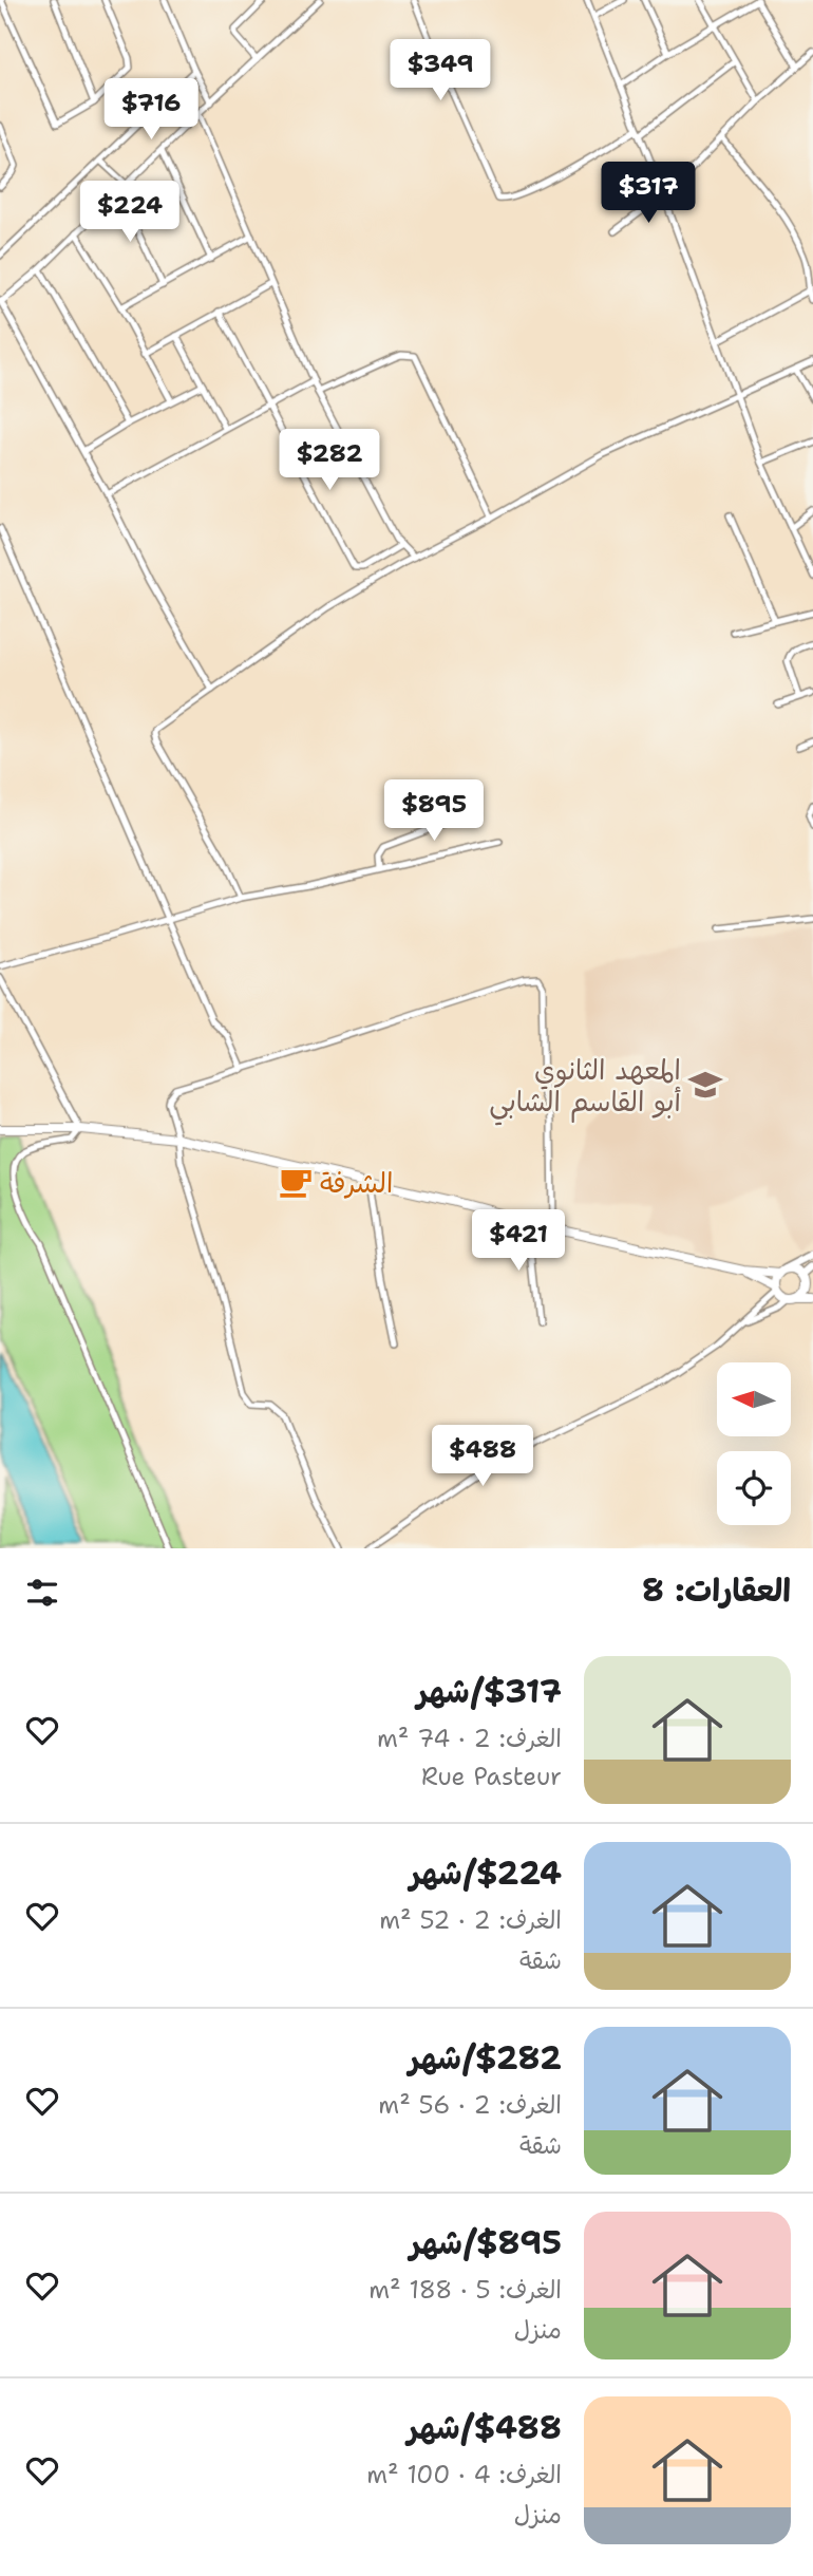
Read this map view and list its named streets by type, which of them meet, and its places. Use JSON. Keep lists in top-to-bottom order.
{
  "places": {
    "school or university": ["المعهد الثانوي أبو القاسم الشابي"],
    "cafe": ["الشرفة"]
  },
  "north": "left",
  "page": {
    "price": [
      "$349",
      "$716",
      "$317",
      "$224",
      "$282",
      "$895",
      "$421",
      "$488"
    ],
    "heading": "العقارات: 8",
    "list": [
      {
        "name": "$317/شهر",
        "note": "الغرف: 2 · 74 m² · Rue Pasteur"
      },
      {
        "name": "$224/شهر",
        "note": "الغرف: 2 · 52 m² · شقة"
      },
      {
        "name": "$282/شهر",
        "note": "الغرف: 2 · 56 m² · شقة"
      },
      {
        "name": "$895/شهر",
        "note": "الغرف: 5 · 188 m² · منزل"
      },
      {
        "name": "$488/شهر",
        "note": "الغرف: 4 · 100 m² · منزل"
      }
    ]
  }
}
